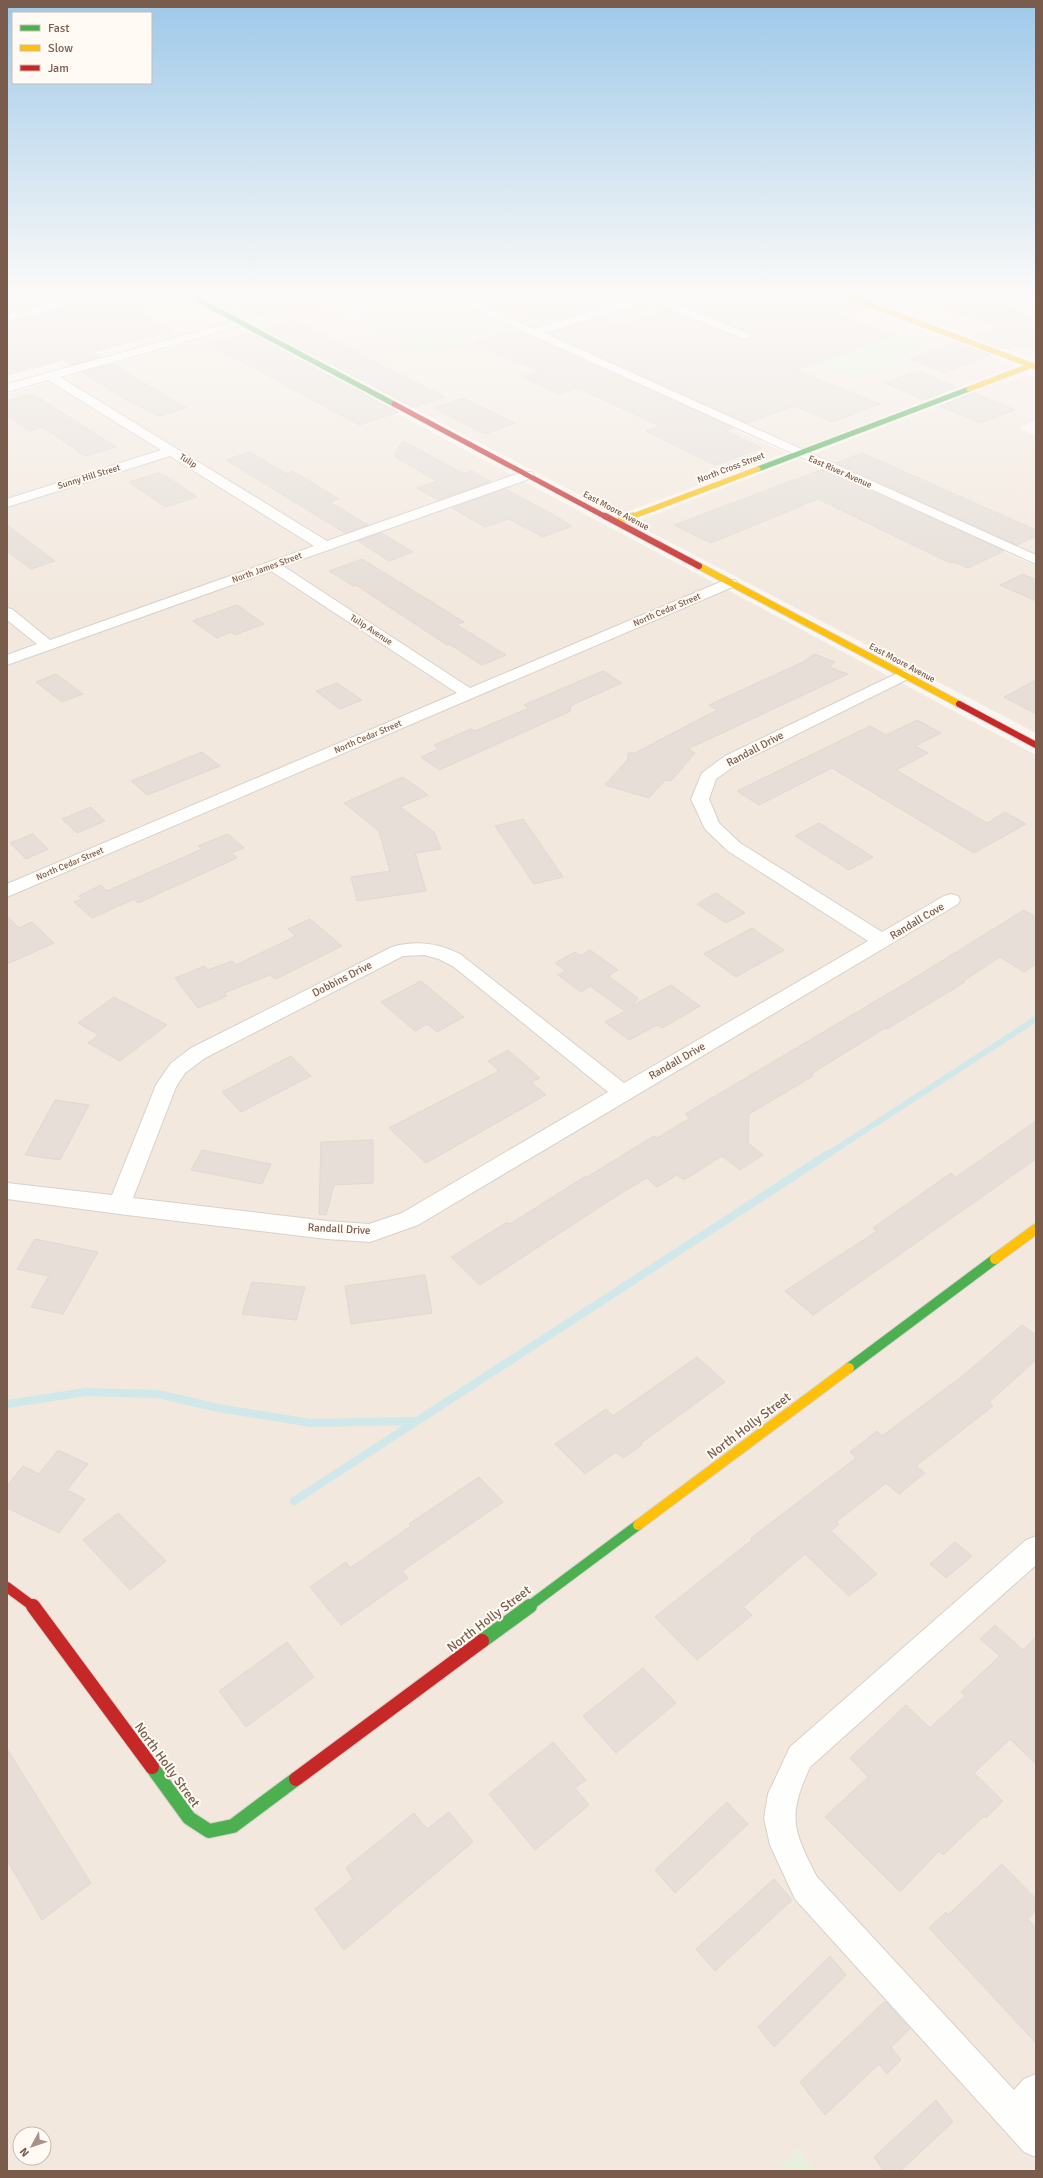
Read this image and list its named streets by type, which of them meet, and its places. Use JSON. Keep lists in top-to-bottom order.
{
  "streets": {
    "street": [
      "Tulip",
      "North Cross Street",
      "East River Avenue",
      "Sunny Hill Street",
      "East Moore Avenue",
      "North James Street",
      "North Cedar Street",
      "Tulip Avenue",
      "Randall Drive",
      "Randall Cove",
      "Dobbins Drive",
      "North Holly Street"
    ]
  },
  "crossings": [
    ["Tulip", "Sunny Hill Street"],
    ["Tulip", "North James Street"],
    ["North Cross Street", "East River Avenue"],
    ["North Cross Street", "East Moore Avenue"],
    ["East Moore Avenue", "North James Street"],
    ["East Moore Avenue", "North Cedar Street"],
    ["East Moore Avenue", "Randall Drive"],
    ["North James Street", "Tulip Avenue"],
    ["North Cedar Street", "Tulip Avenue"],
    ["Randall Drive", "Randall Cove"],
    ["Randall Drive", "Dobbins Drive"]
  ],
  "legend": ["Fast", "Slow", "Jam"],
  "north": "bottom left"
}
